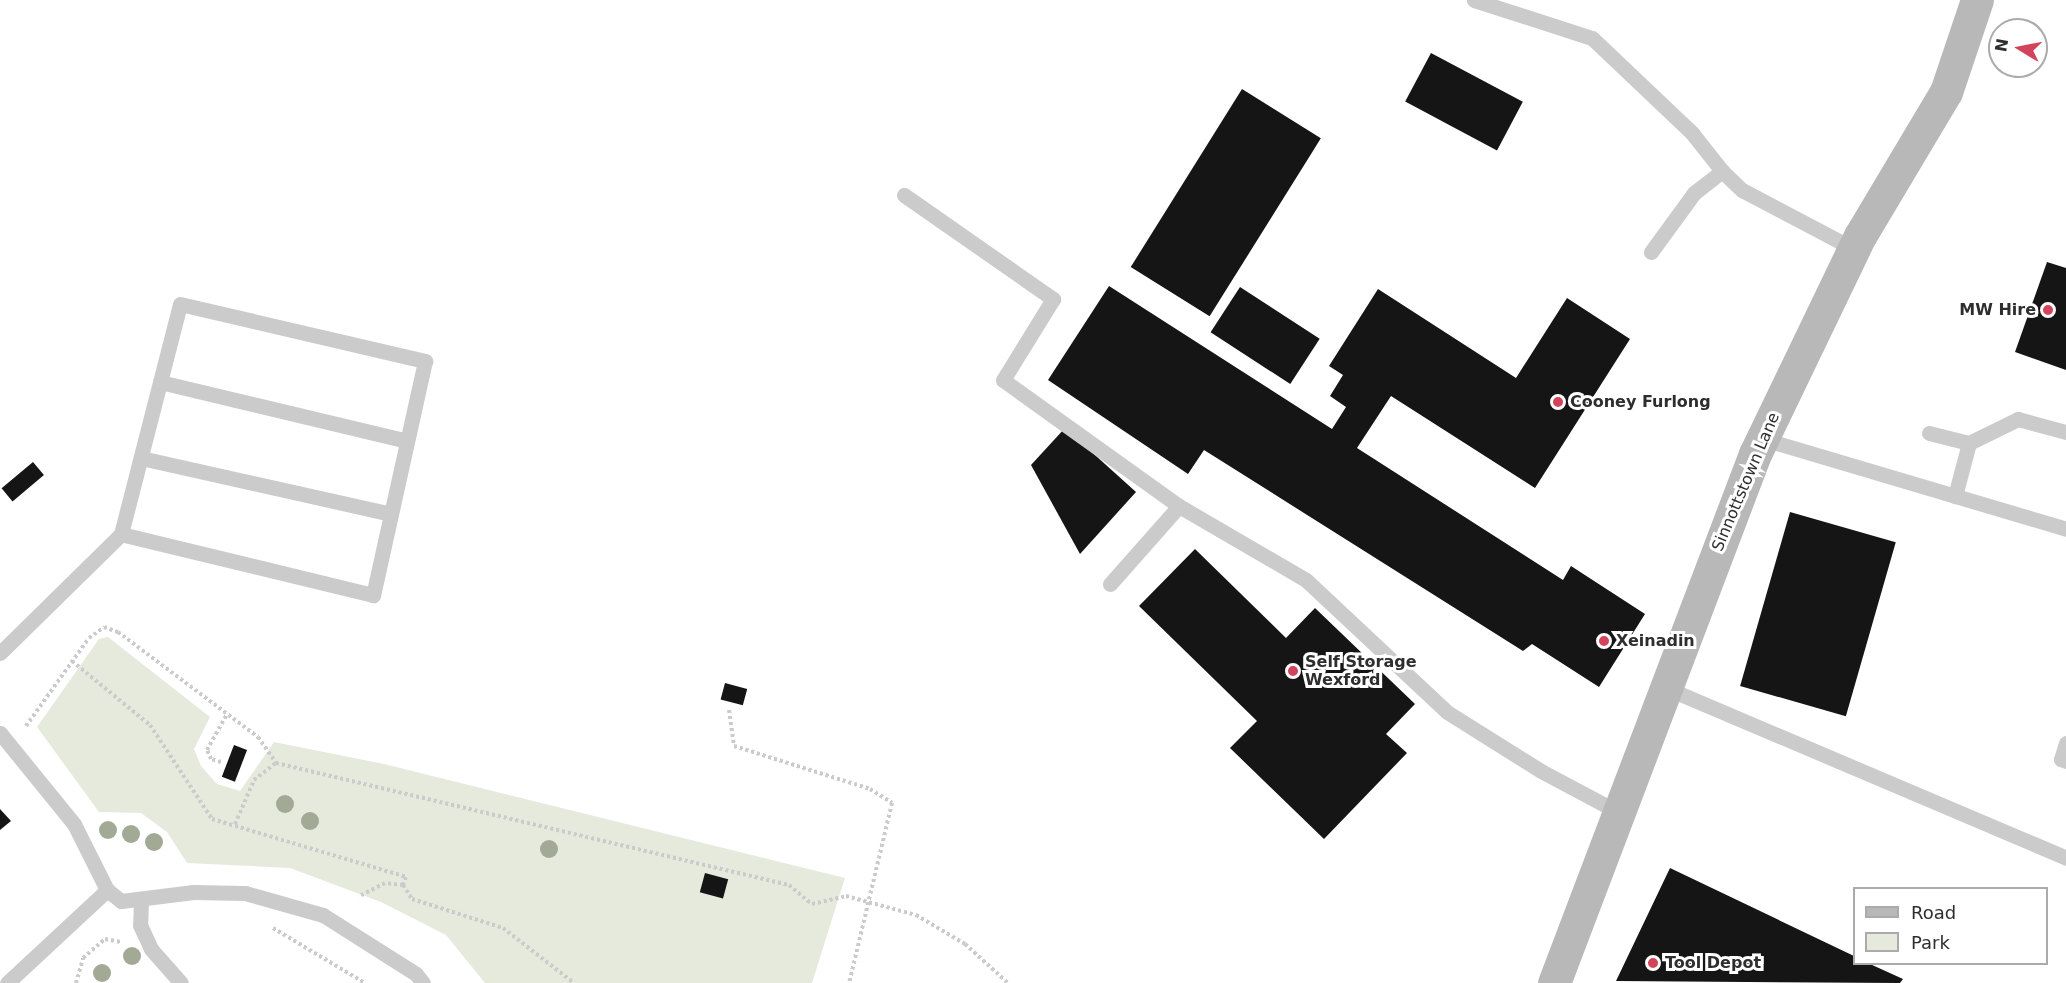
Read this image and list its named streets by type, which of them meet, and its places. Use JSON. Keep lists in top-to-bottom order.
{
  "streets": {
    "street": ["Sinnottstown Lane"]
  },
  "places": [
    "MW Hire",
    "Cooney Furlong",
    "Xeinadin",
    "Self Storage Wexford",
    "Tool Depot"
  ],
  "legend": ["Road", "Park"],
  "north": "left"
}
